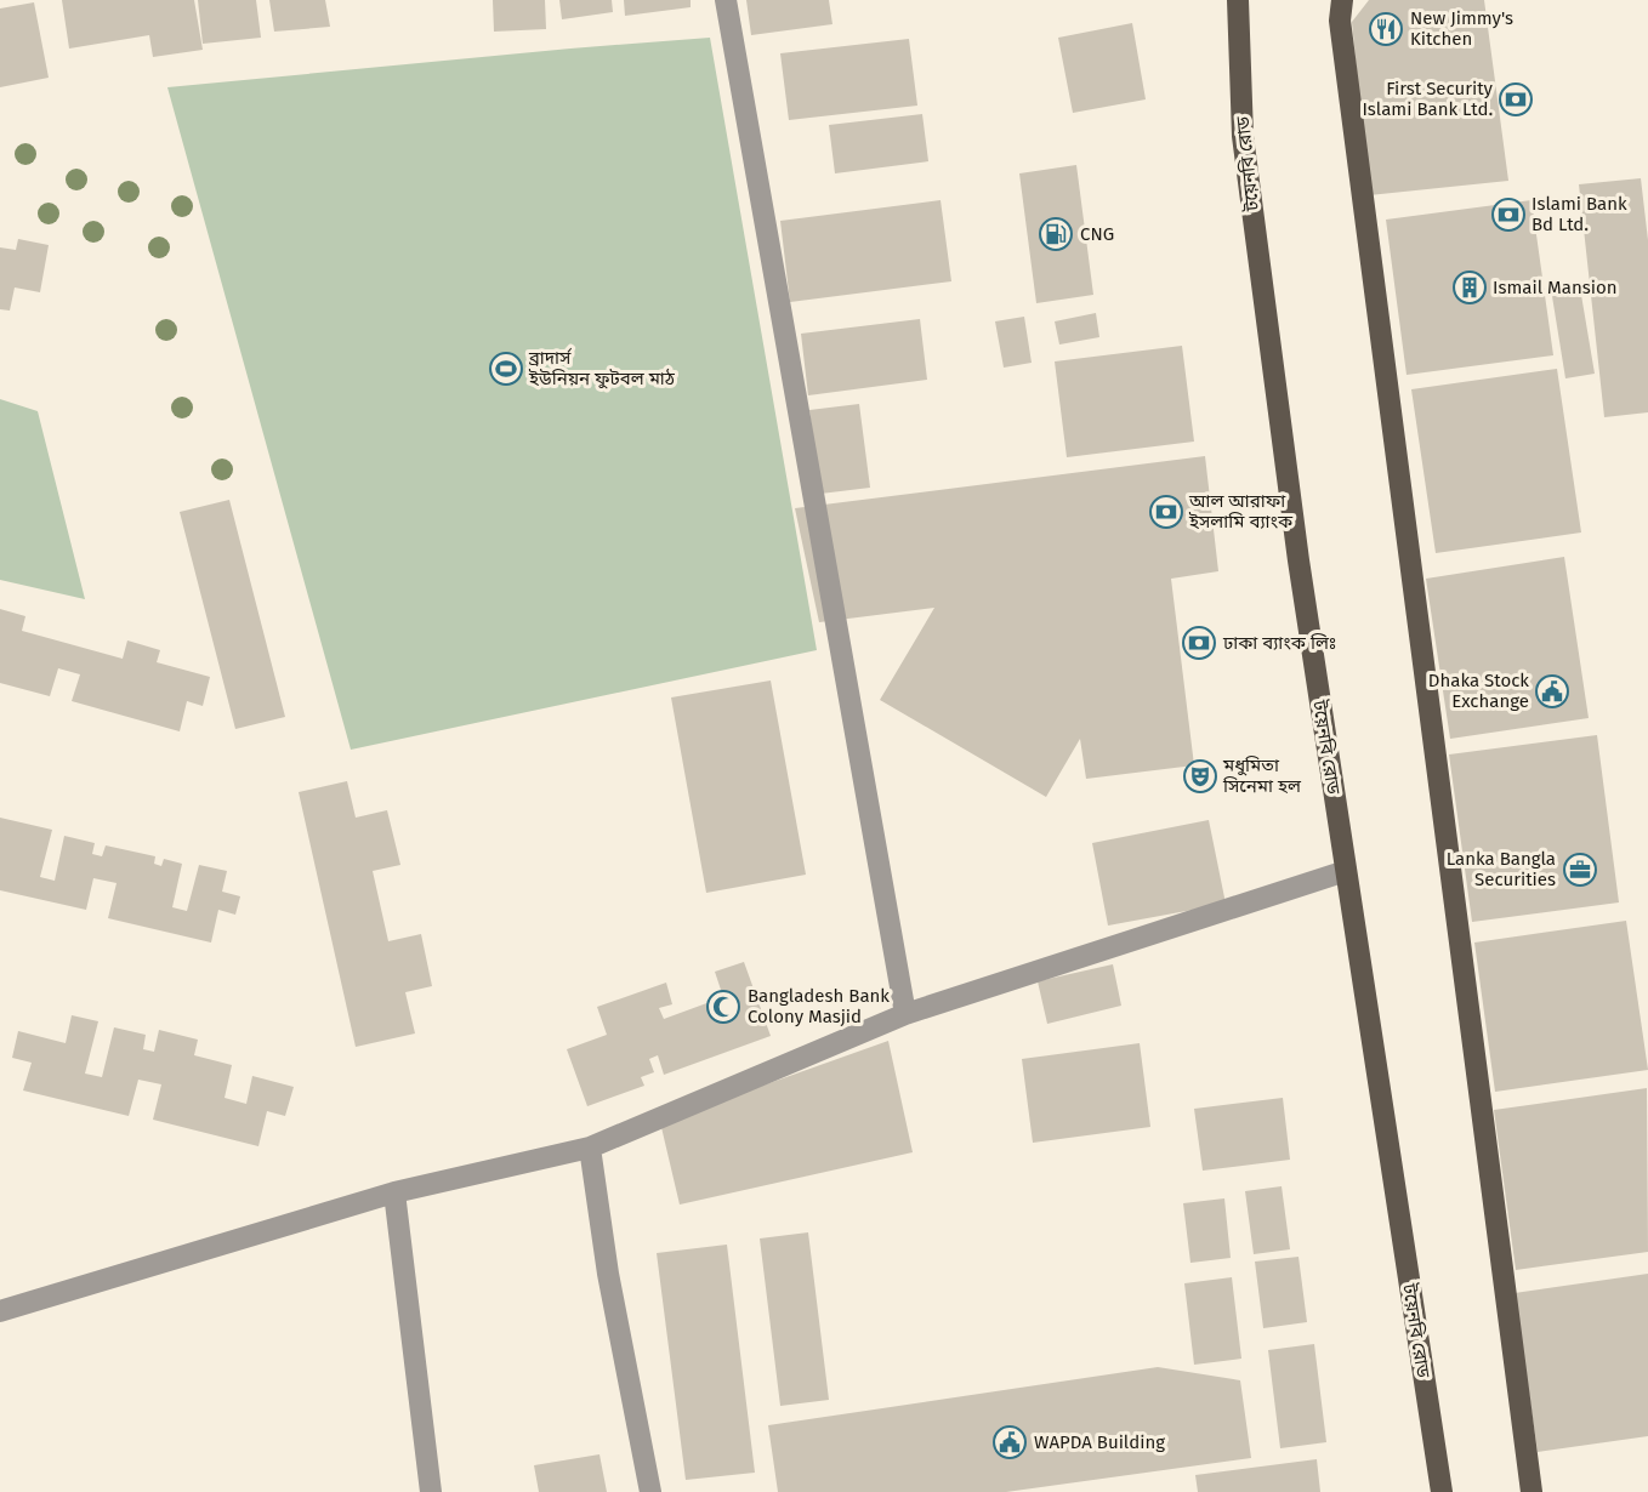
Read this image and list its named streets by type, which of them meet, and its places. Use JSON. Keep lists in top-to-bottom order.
{
  "streets": {
    "main road": ["টয়েনবি রোড"]
  },
  "places": {
    "restaurant": ["New Jimmy's Kitchen"],
    "bank": [
      "First Security Islami Bank Ltd.",
      "Islami Bank Bd Ltd.",
      "আল আরাফা ইসলামি ব্যাংক",
      "ঢাকা ব্যাংক লিঃ"
    ],
    "fuel station": ["CNG"],
    "building": ["Ismail Mansion"],
    "sports": ["ব্রাদার্স ইউনিয়ন ফুটবল মাঠ"],
    "public building": ["Dhaka Stock Exchange", "WAPDA Building"],
    "theatre": ["মধুমিতা সিনেমা হল"],
    "office": ["Lanka Bangla Securities"],
    "mosque": ["Bangladesh Bank Colony Masjid"]
  }
}
